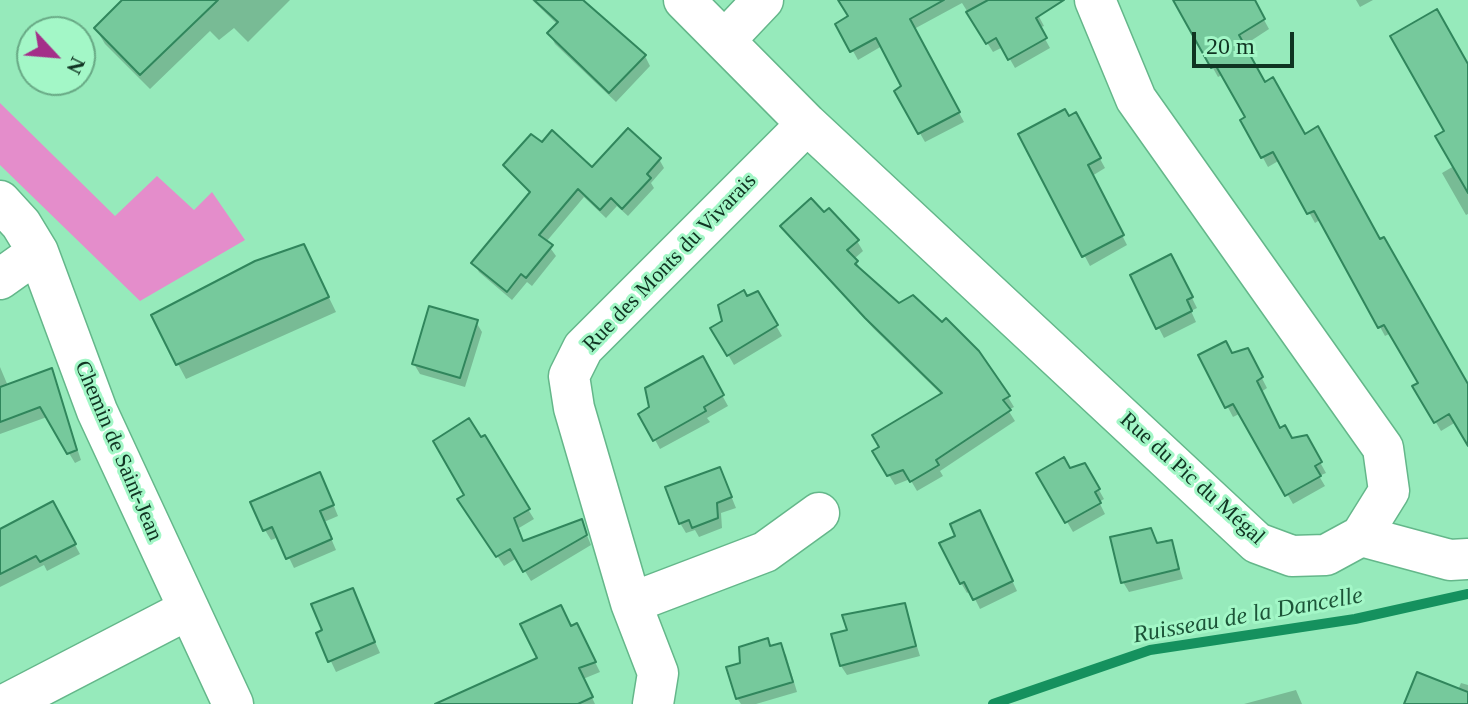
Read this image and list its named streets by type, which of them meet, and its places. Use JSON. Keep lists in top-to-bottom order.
{
  "streets": {
    "street": ["Rue des Monts du Vivarais", "Chemin de Saint-Jean", "Rue du Pic du Mégal"]
  },
  "crossings": [
    ["Rue des Monts du Vivarais", "Rue du Pic du Mégal"]
  ],
  "water": ["Ruisseau de la Dancelle"],
  "scale_bar": "20 m",
  "north": "bottom right"
}
